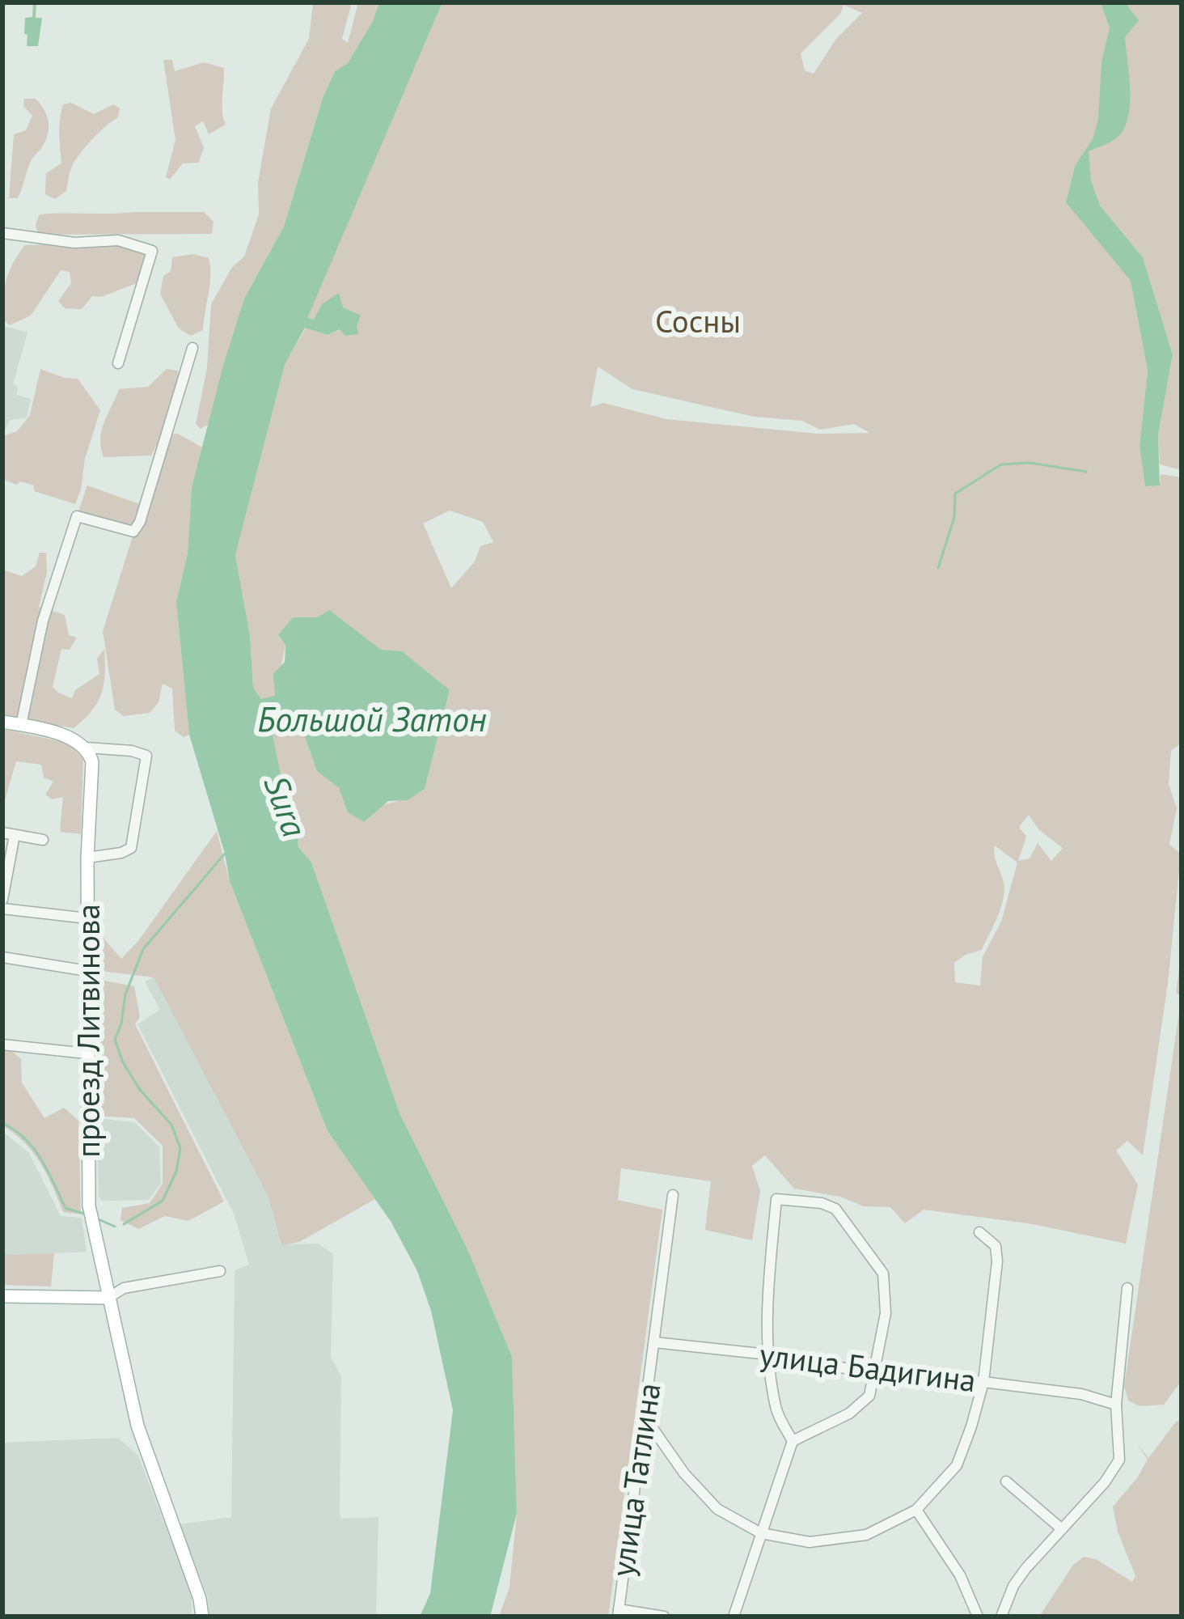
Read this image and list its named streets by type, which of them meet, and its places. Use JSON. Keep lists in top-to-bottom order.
{
  "streets": {
    "main road": ["проезд Литвинова"],
    "street": ["улица Бадигина", "улица Татлина"]
  },
  "crossings": [
    ["улица Бадигина", "улица Татлина"]
  ],
  "water": ["Большой Затон", "Sura"],
  "parks": ["Сосны"]
}
